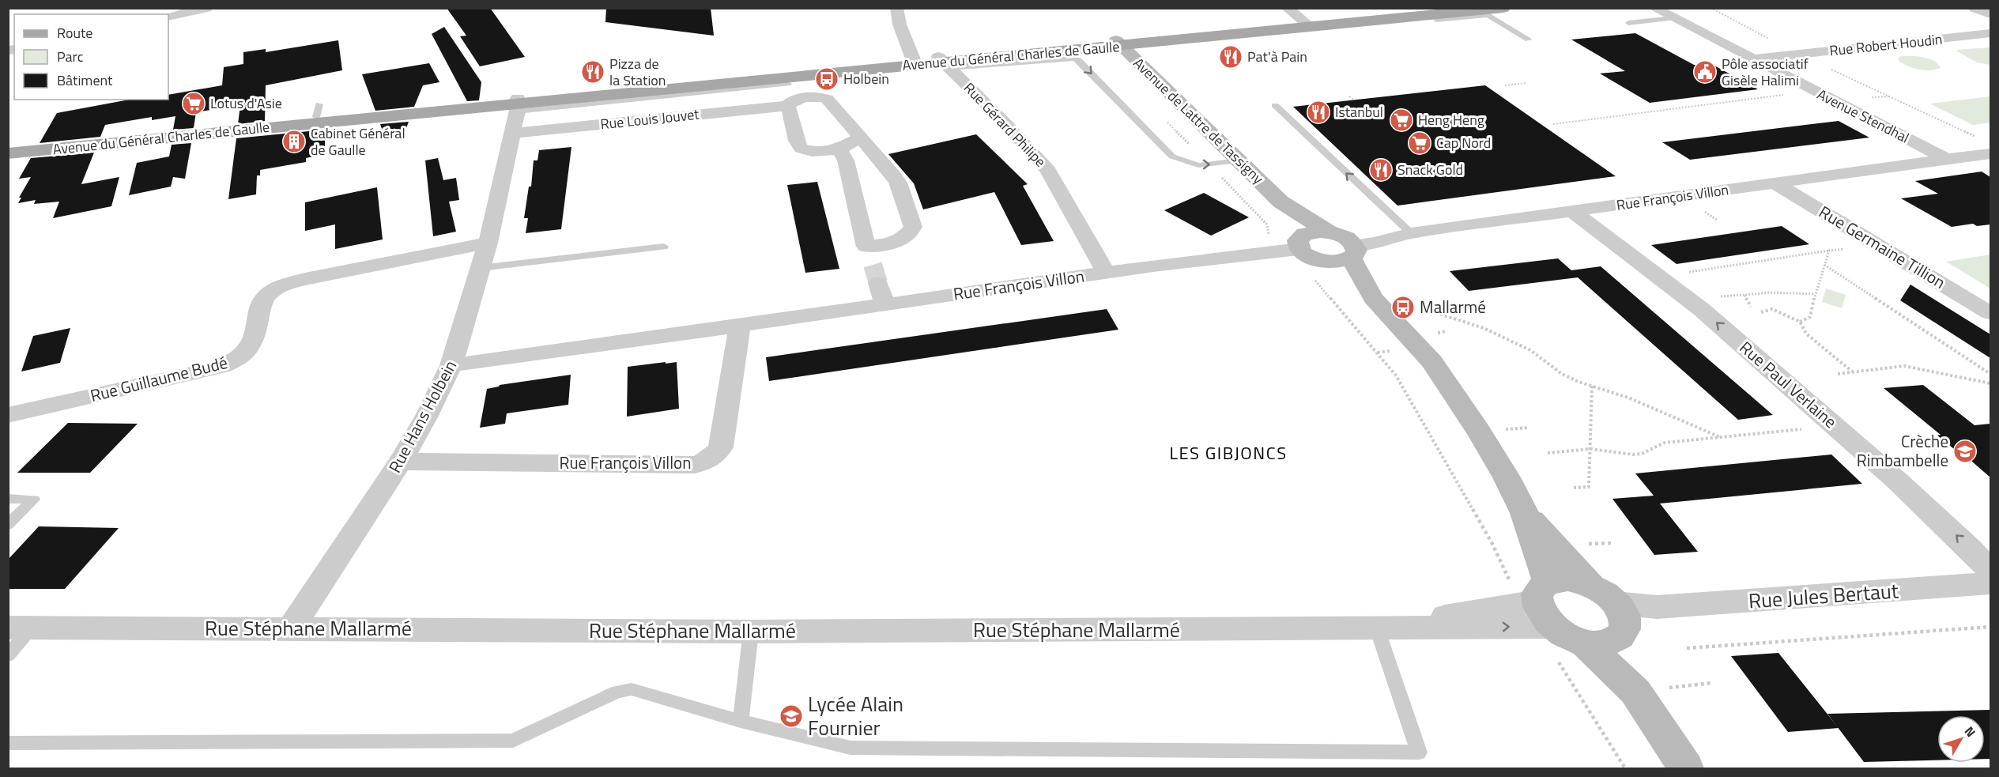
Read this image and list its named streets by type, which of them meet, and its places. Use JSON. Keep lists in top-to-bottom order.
{
  "streets": {
    "main road": ["Avenue du Général Charles de Gaulle", "Avenue de Lattre de Tassigny"],
    "street": [
      "Rue Robert Houdin",
      "Avenue Stendhal",
      "Rue Louis Jouvet",
      "Rue Gérard Philipe",
      "Rue François Villon",
      "Rue Germaine Tillion",
      "Rue Guillaume Budé",
      "Rue Paul Verlaine",
      "Rue Hans Holbein",
      "Rue Jules Bertaut",
      "Rue Stéphane Mallarmé"
    ]
  },
  "crossings": [
    ["Rue Robert Houdin", "Avenue Stendhal"],
    ["Avenue du Général Charles de Gaulle", "Avenue de Lattre de Tassigny"],
    ["Avenue du Général Charles de Gaulle", "Rue Gérard Philipe"],
    ["Avenue du Général Charles de Gaulle", "Rue Hans Holbein"],
    ["Avenue Stendhal", "Rue François Villon"],
    ["Rue Louis Jouvet", "Rue Hans Holbein"],
    ["Avenue de Lattre de Tassigny", "Rue François Villon"],
    ["Rue Gérard Philipe", "Rue François Villon"],
    ["Rue François Villon", "Rue Germaine Tillion"],
    ["Rue François Villon", "Rue Paul Verlaine"],
    ["Rue François Villon", "Rue Hans Holbein"],
    ["Rue Guillaume Budé", "Rue Hans Holbein"],
    ["Rue Hans Holbein", "Rue Stéphane Mallarmé"]
  ],
  "one_way": ["Rue Paul Verlaine"],
  "districts": ["LES GIBJONCS"],
  "places": {
    "restaurant": [
      "Pat'à Pain",
      "Pizza de la Station",
      "Istanbul",
      "Snack Gold"
    ],
    "public building": ["Pôle associatif Gisèle Halimi"],
    "bus stop": ["Holbein", "Mallarmé"],
    "supermarket": ["Lotus d'Asie", "Heng Heng", "Cap Nord"],
    "building": ["Cabinet Général de Gaulle"],
    "school or university": ["Crèche Rimbambelle", "Lycée Alain Fournier"]
  },
  "legend": ["Route", "Parc", "Bâtiment"],
  "north": "top right"
}
